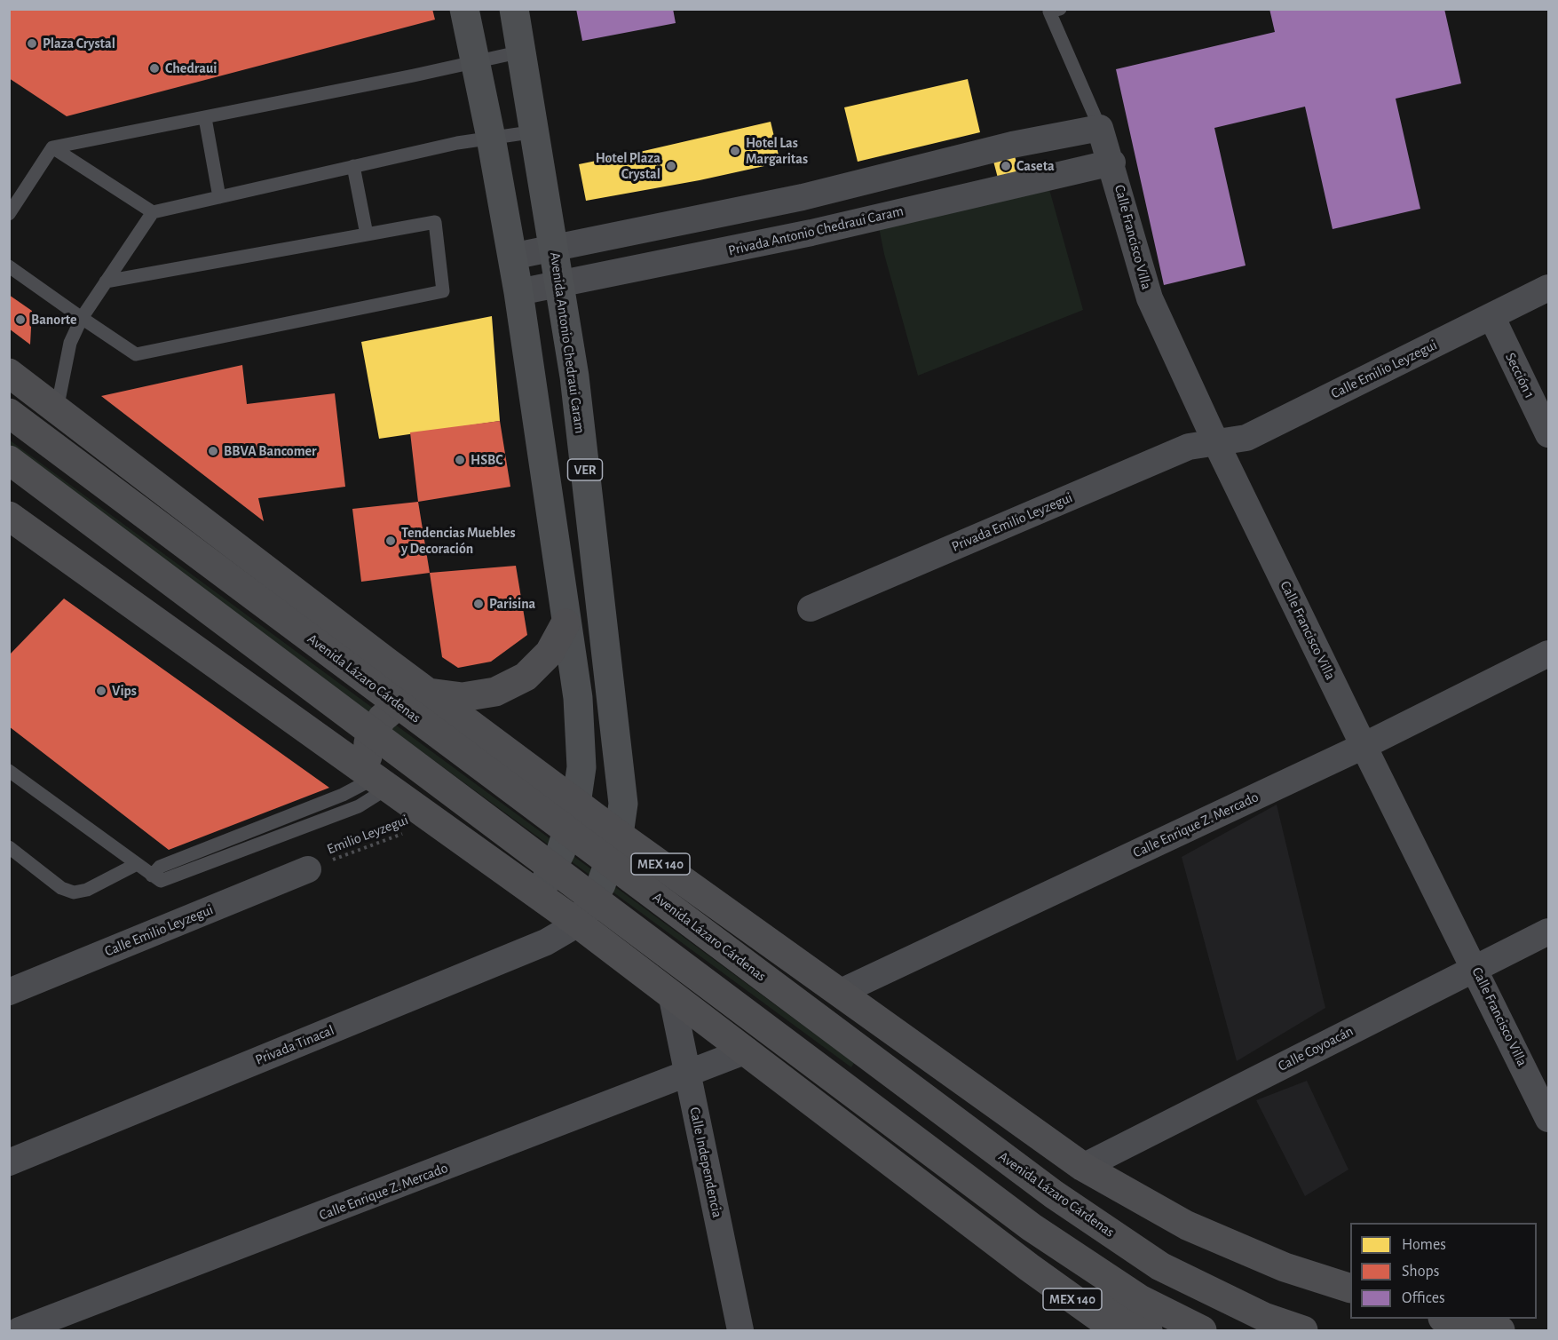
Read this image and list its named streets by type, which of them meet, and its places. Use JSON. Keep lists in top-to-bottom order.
{
  "streets": {
    "highway": ["Avenida Lázaro Cárdenas", "MEX 140"],
    "main road": ["Avenida Antonio Chedraui Caram", "VER"],
    "street": [
      "Privada Antonio Chedraui Caram",
      "Calle Francisco Villa",
      "Calle Emilio Leyzegui",
      "Sección 1",
      "Privada Emilio Leyzegui",
      "Calle Enrique Z. Mercado",
      "Privada Tinacal",
      "Calle Coyoacán",
      "Calle Independencia"
    ],
    "path": ["Emilio Leyzegui"]
  },
  "crossings": [
    ["Privada Antonio Chedraui Caram", "Calle Francisco Villa"],
    ["Privada Antonio Chedraui Caram", "Avenida Antonio Chedraui Caram"],
    ["Privada Antonio Chedraui Caram", "VER"],
    ["Calle Francisco Villa", "Calle Emilio Leyzegui"],
    ["Calle Francisco Villa", "Privada Emilio Leyzegui"],
    ["Calle Francisco Villa", "Calle Enrique Z. Mercado"],
    ["Calle Francisco Villa", "Calle Coyoacán"],
    ["Avenida Antonio Chedraui Caram", "MEX 140"],
    ["Avenida Antonio Chedraui Caram", "Privada Tinacal"],
    ["Calle Emilio Leyzegui", "Sección 1"],
    ["Calle Emilio Leyzegui", "Privada Emilio Leyzegui"],
    ["Calle Emilio Leyzegui", "Emilio Leyzegui"],
    ["VER", "MEX 140"],
    ["Calle Enrique Z. Mercado", "MEX 140"],
    ["Calle Enrique Z. Mercado", "Calle Independencia"],
    ["Emilio Leyzegui", "MEX 140"],
    ["MEX 140", "Privada Tinacal"],
    ["MEX 140", "Calle Coyoacán"],
    ["MEX 140", "Calle Independencia"]
  ],
  "places": [
    "Plaza Crystal",
    "Chedraui",
    "Hotel Las Margaritas",
    "Hotel Plaza Crystal",
    "Caseta",
    "Banorte",
    "BBVA Bancomer",
    "HSBC",
    "Tendencias Muebles y Decoración",
    "Parisina",
    "Vips"
  ],
  "legend": ["Homes", "Shops", "Offices"]
}
